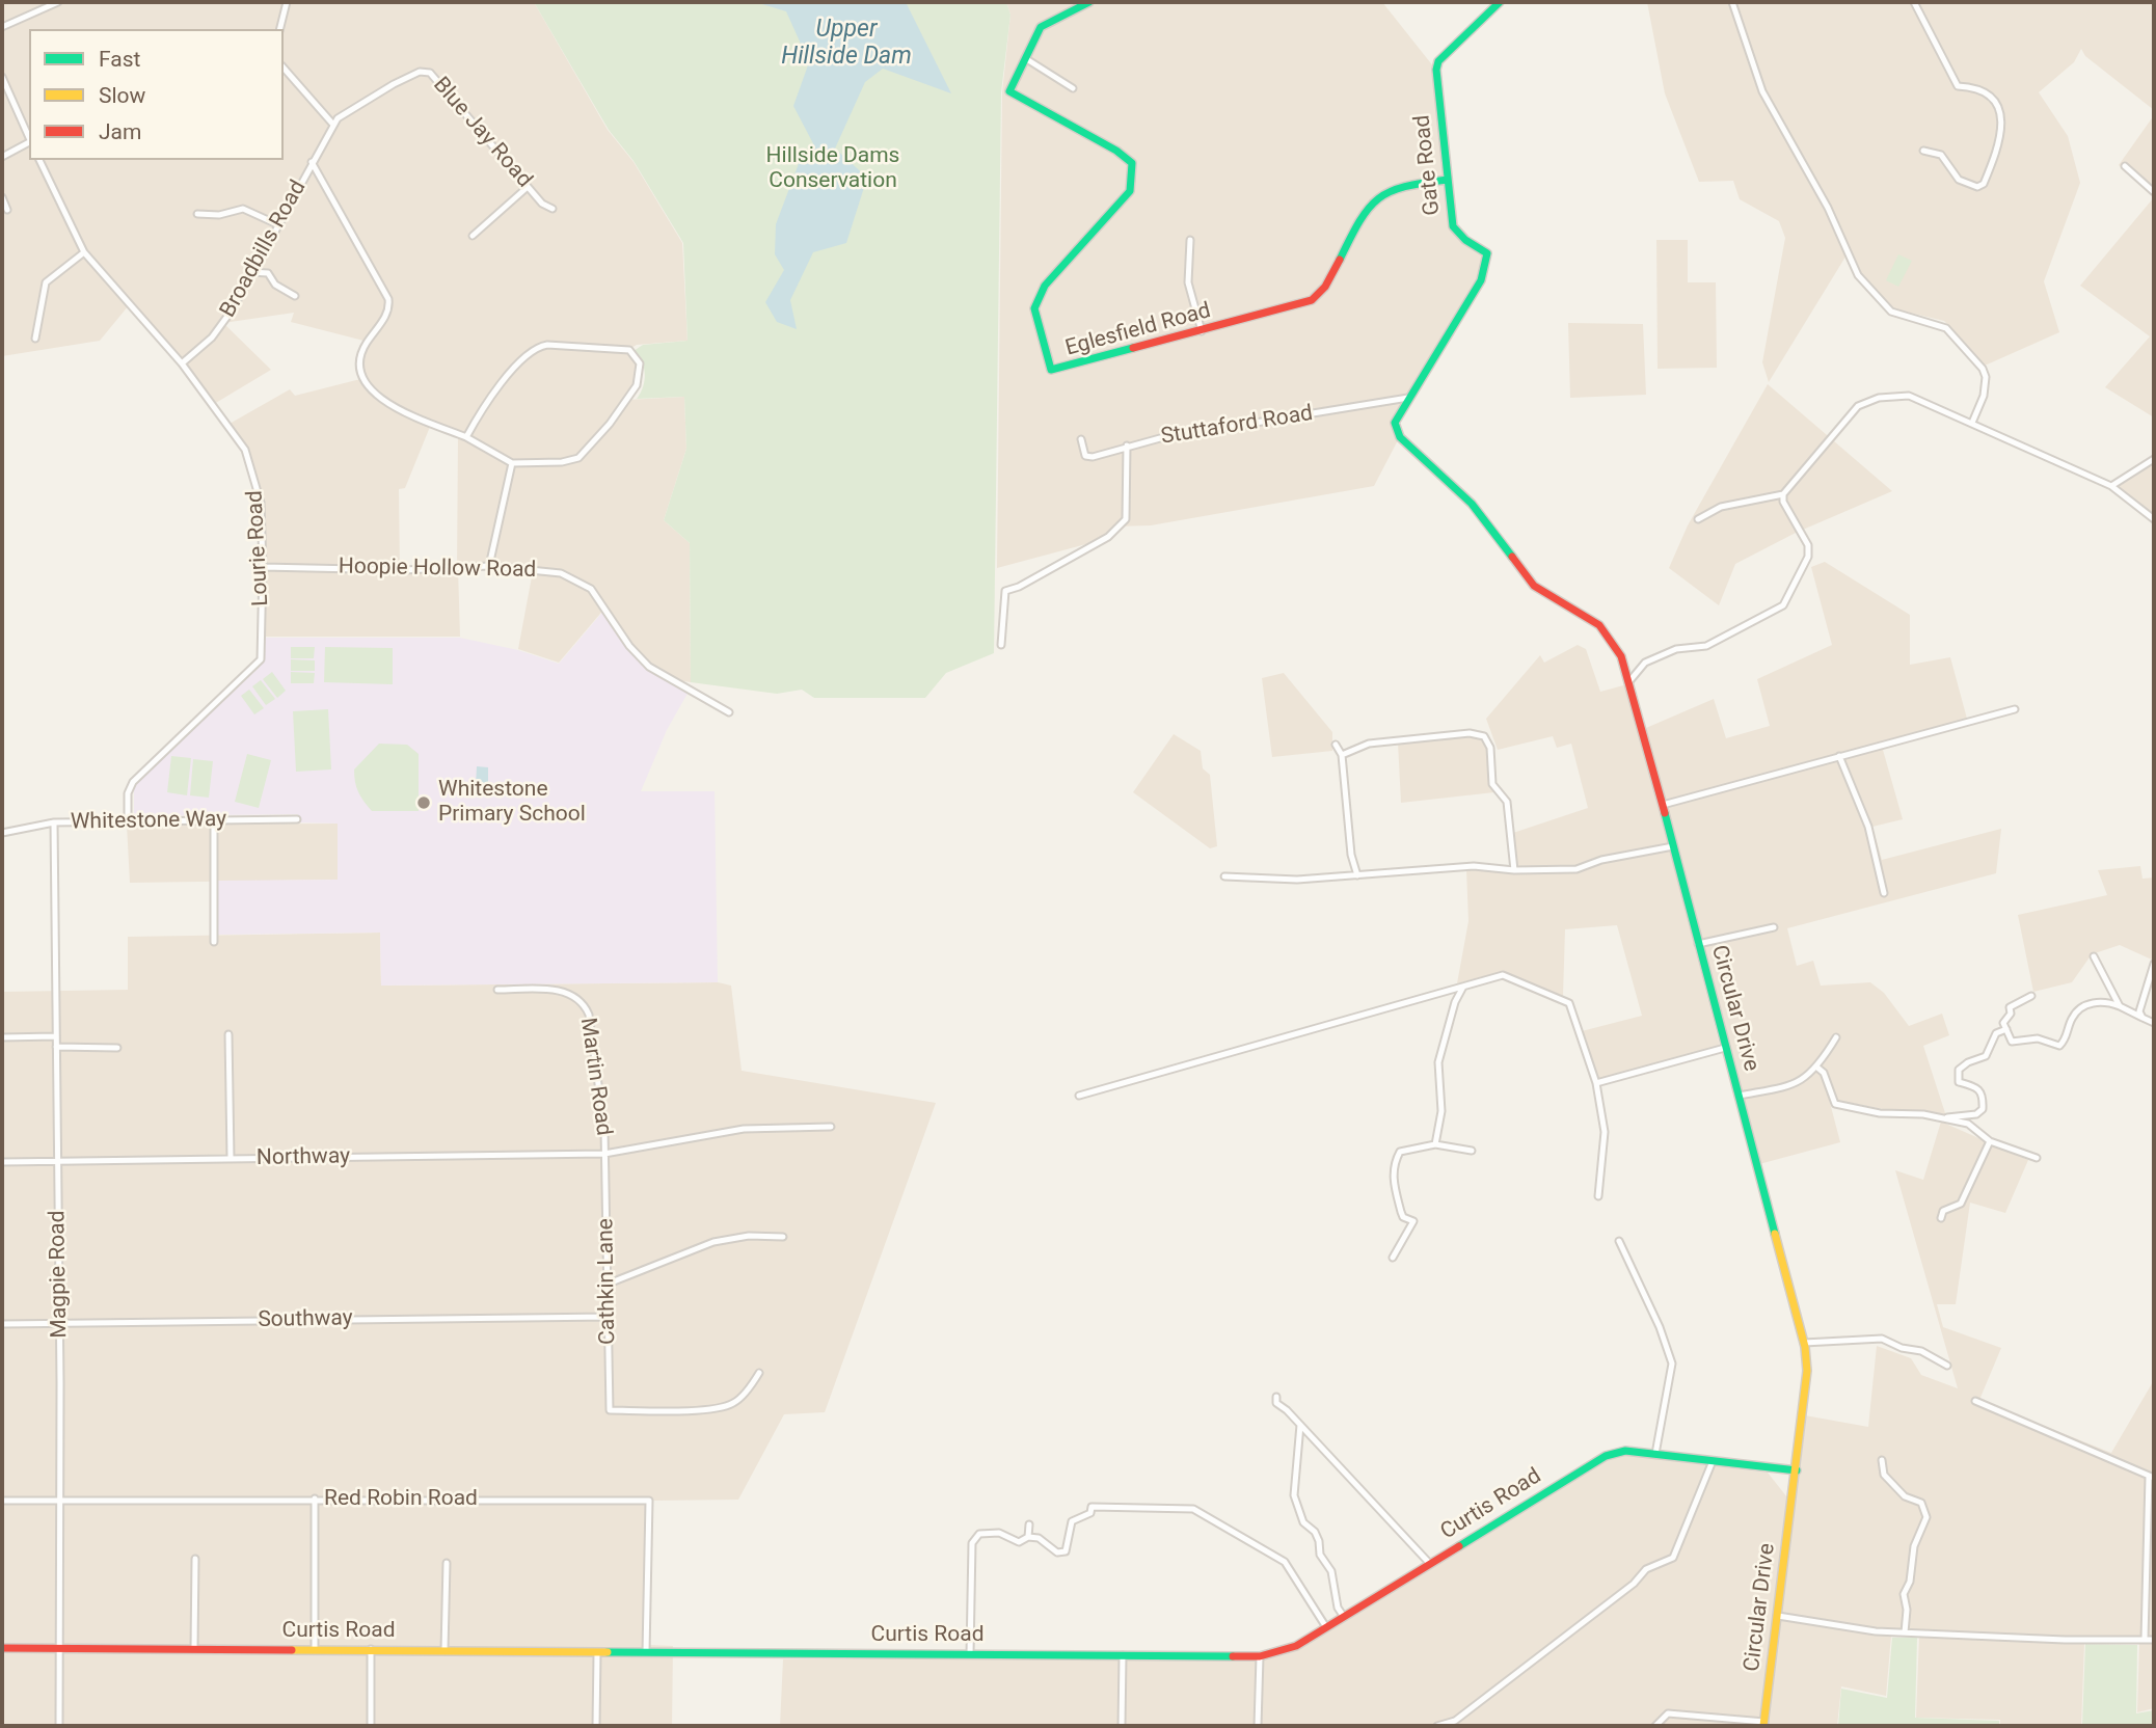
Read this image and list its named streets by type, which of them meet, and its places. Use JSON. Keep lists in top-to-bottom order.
{
  "streets": {
    "street": [
      "Blue Jay Road",
      "Gate Road",
      "Broadbills Road",
      "Eglesfield Road",
      "Stuttaford Road",
      "Lourie Road",
      "Hoopie Hollow Road",
      "Whitestone Way",
      "Circular Drive",
      "Martin Road",
      "Northway",
      "Magpie Road",
      "Cathkin Lane",
      "Southway",
      "Red Robin Road",
      "Curtis Road"
    ]
  },
  "crossings": [
    ["Blue Jay Road", "Broadbills Road"],
    ["Gate Road", "Eglesfield Road"],
    ["Gate Road", "Stuttaford Road"],
    ["Gate Road", "Circular Drive"],
    ["Broadbills Road", "Lourie Road"],
    ["Stuttaford Road", "Circular Drive"],
    ["Lourie Road", "Hoopie Hollow Road"],
    ["Lourie Road", "Whitestone Way"],
    ["Whitestone Way", "Magpie Road"],
    ["Circular Drive", "Curtis Road"],
    ["Martin Road", "Northway"],
    ["Martin Road", "Cathkin Lane"],
    ["Northway", "Magpie Road"],
    ["Northway", "Cathkin Lane"],
    ["Magpie Road", "Southway"],
    ["Magpie Road", "Red Robin Road"],
    ["Magpie Road", "Curtis Road"],
    ["Cathkin Lane", "Southway"],
    ["Red Robin Road", "Curtis Road"]
  ],
  "water": ["Upper Hillside Dam"],
  "parks": ["Hillside Dams Conservation"],
  "places": ["Whitestone Primary School"],
  "legend": ["Fast", "Slow", "Jam"]
}
